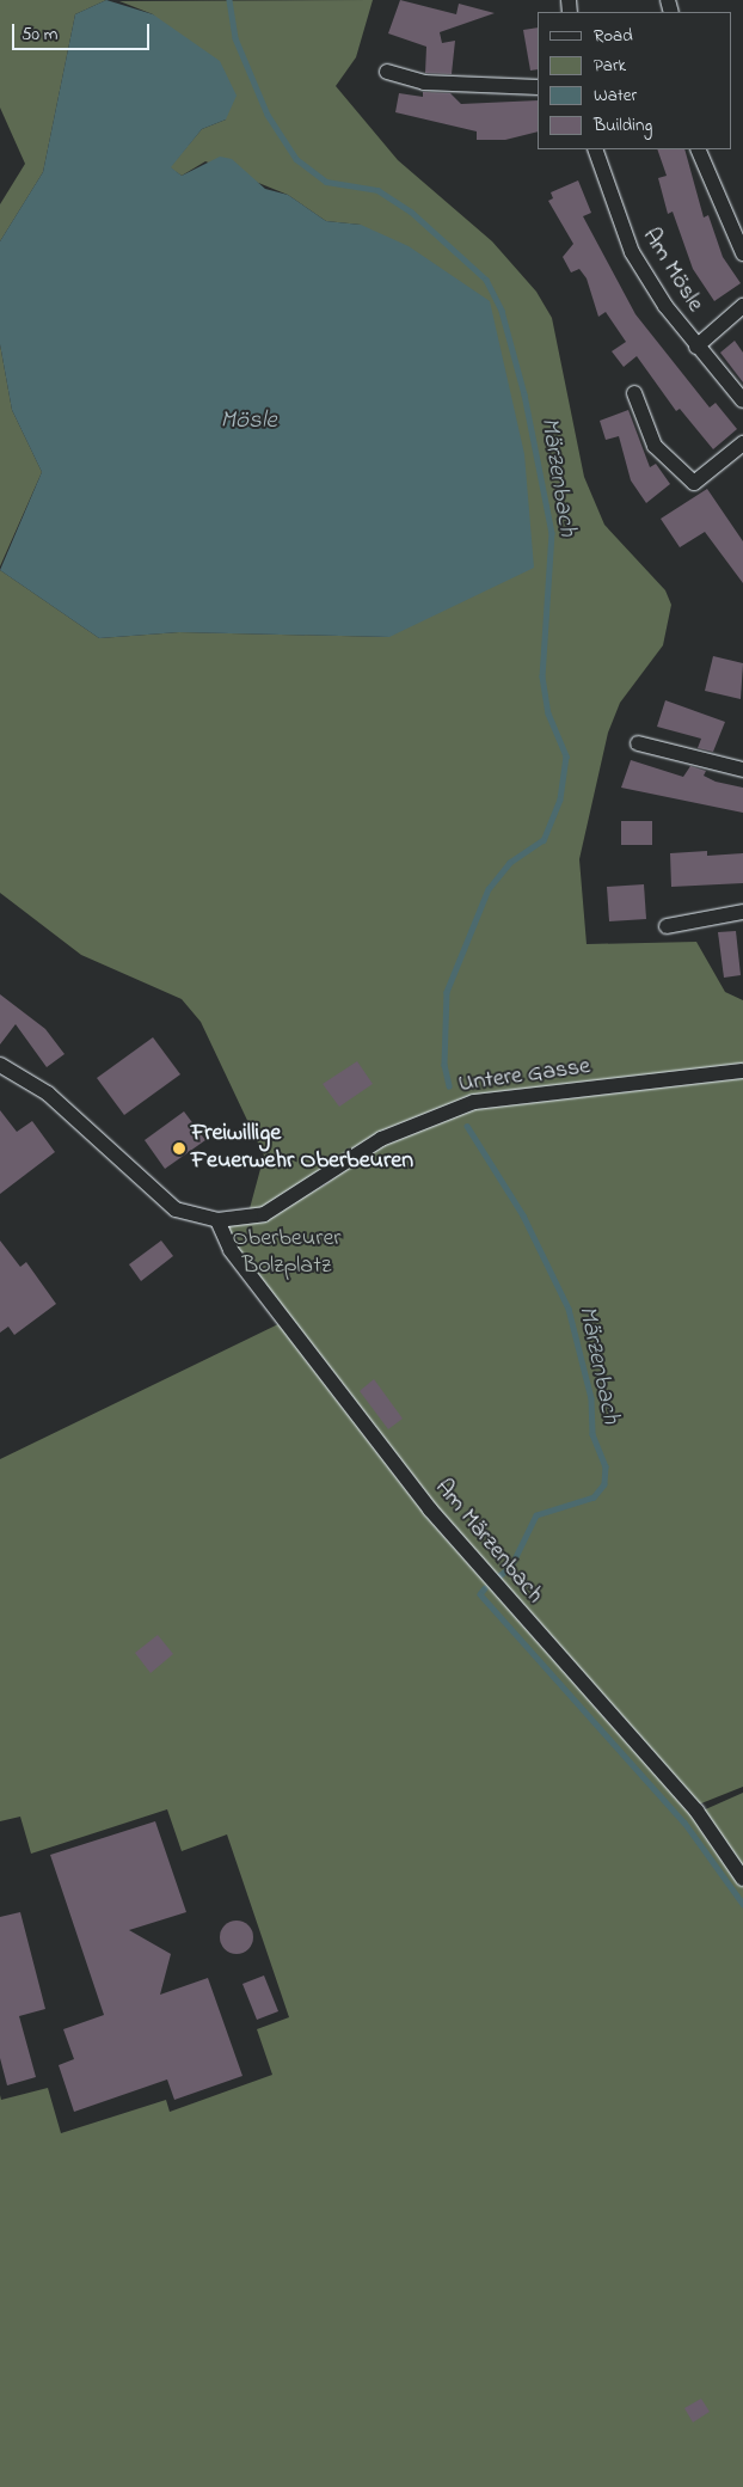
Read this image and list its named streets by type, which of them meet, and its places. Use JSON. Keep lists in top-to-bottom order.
{
  "streets": {
    "street": ["Am Mösle", "Untere Gasse", "Am Märzenbach"]
  },
  "crossings": [
    ["Untere Gasse", "Am Märzenbach"]
  ],
  "water": ["Mösle", "Märzenbach"],
  "parks": ["Oberbeurer Bolzplatz"],
  "places": ["Freiwillige Feuerwehr Oberbeuren"],
  "legend": [
    "Road",
    "Park",
    "Water",
    "Building"
  ],
  "scale_bar": "50 m"
}
